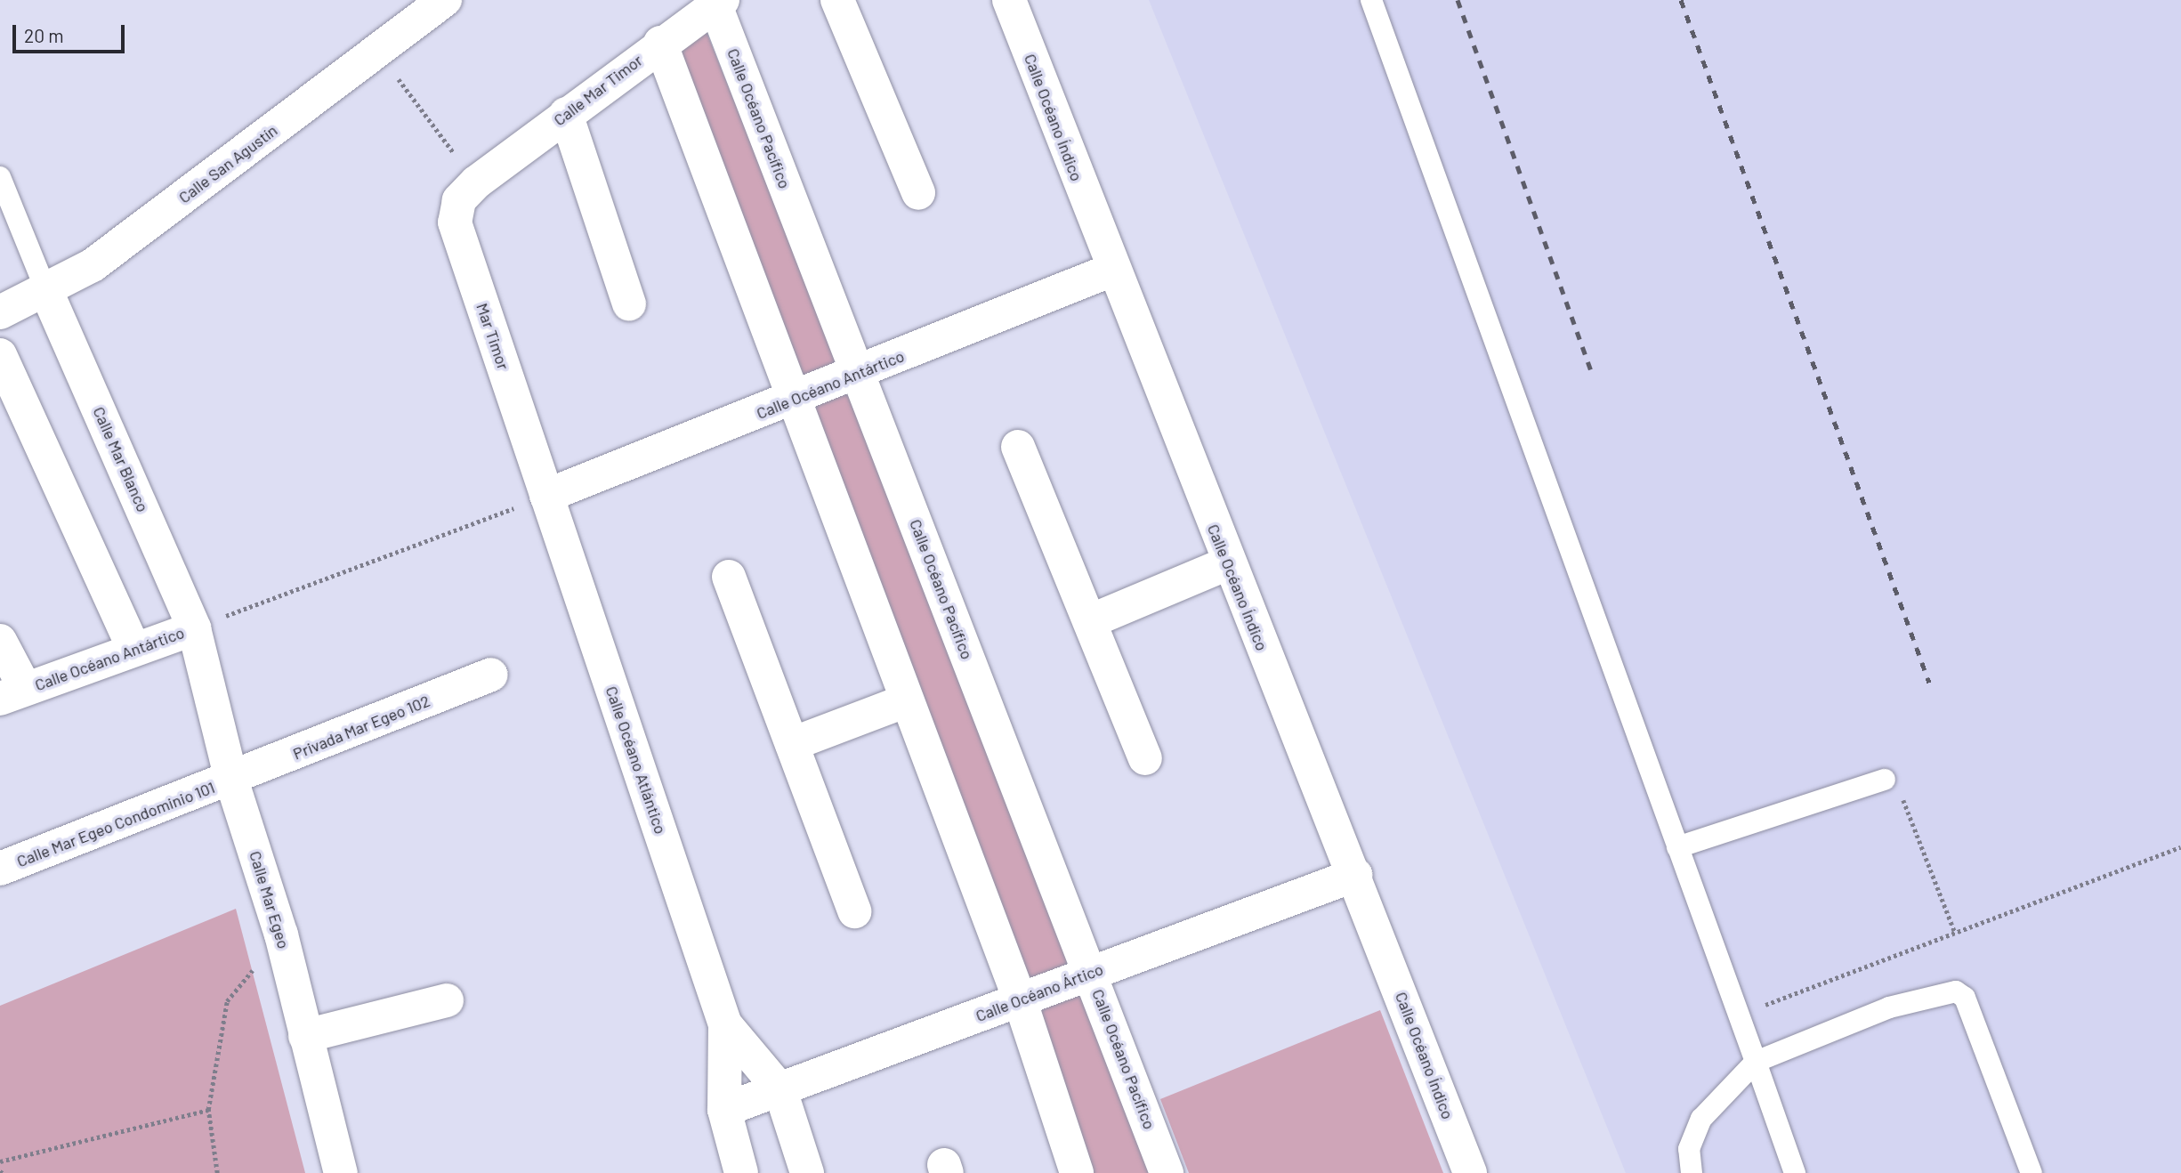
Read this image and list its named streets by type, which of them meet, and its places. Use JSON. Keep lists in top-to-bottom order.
{
  "streets": {
    "street": [
      "Calle Mar Timor",
      "Calle Océano Índico",
      "Calle Océano Pacífico",
      "Calle San Agustín",
      "Mar Timor",
      "Calle Océano Antártico",
      "Calle Mar Blanco",
      "Privada Mar Egeo 102",
      "Calle Océano Atlántico",
      "Calle Mar Egeo Condominio 101",
      "Calle Mar Egeo",
      "Calle Océano Ártico"
    ]
  },
  "crossings": [
    ["Calle Mar Timor", "Calle Océano Pacífico"],
    ["Calle Mar Timor", "Mar Timor"],
    ["Calle Océano Índico", "Calle Océano Antártico"],
    ["Calle Océano Índico", "Calle Océano Ártico"],
    ["Calle Océano Pacífico", "Calle Océano Antártico"],
    ["Calle Océano Pacífico", "Calle Océano Ártico"],
    ["Calle San Agustín", "Calle Mar Blanco"],
    ["Mar Timor", "Calle Océano Antártico"],
    ["Mar Timor", "Calle Océano Atlántico"],
    ["Calle Océano Antártico", "Calle Mar Blanco"],
    ["Calle Océano Antártico", "Calle Océano Atlántico"],
    ["Calle Océano Antártico", "Calle Mar Egeo"],
    ["Calle Mar Blanco", "Calle Mar Egeo"],
    ["Privada Mar Egeo 102", "Calle Mar Egeo Condominio 101"],
    ["Privada Mar Egeo 102", "Calle Mar Egeo"],
    ["Calle Océano Atlántico", "Calle Océano Ártico"],
    ["Calle Mar Egeo Condominio 101", "Calle Mar Egeo"]
  ],
  "scale_bar": "20 m"
}
